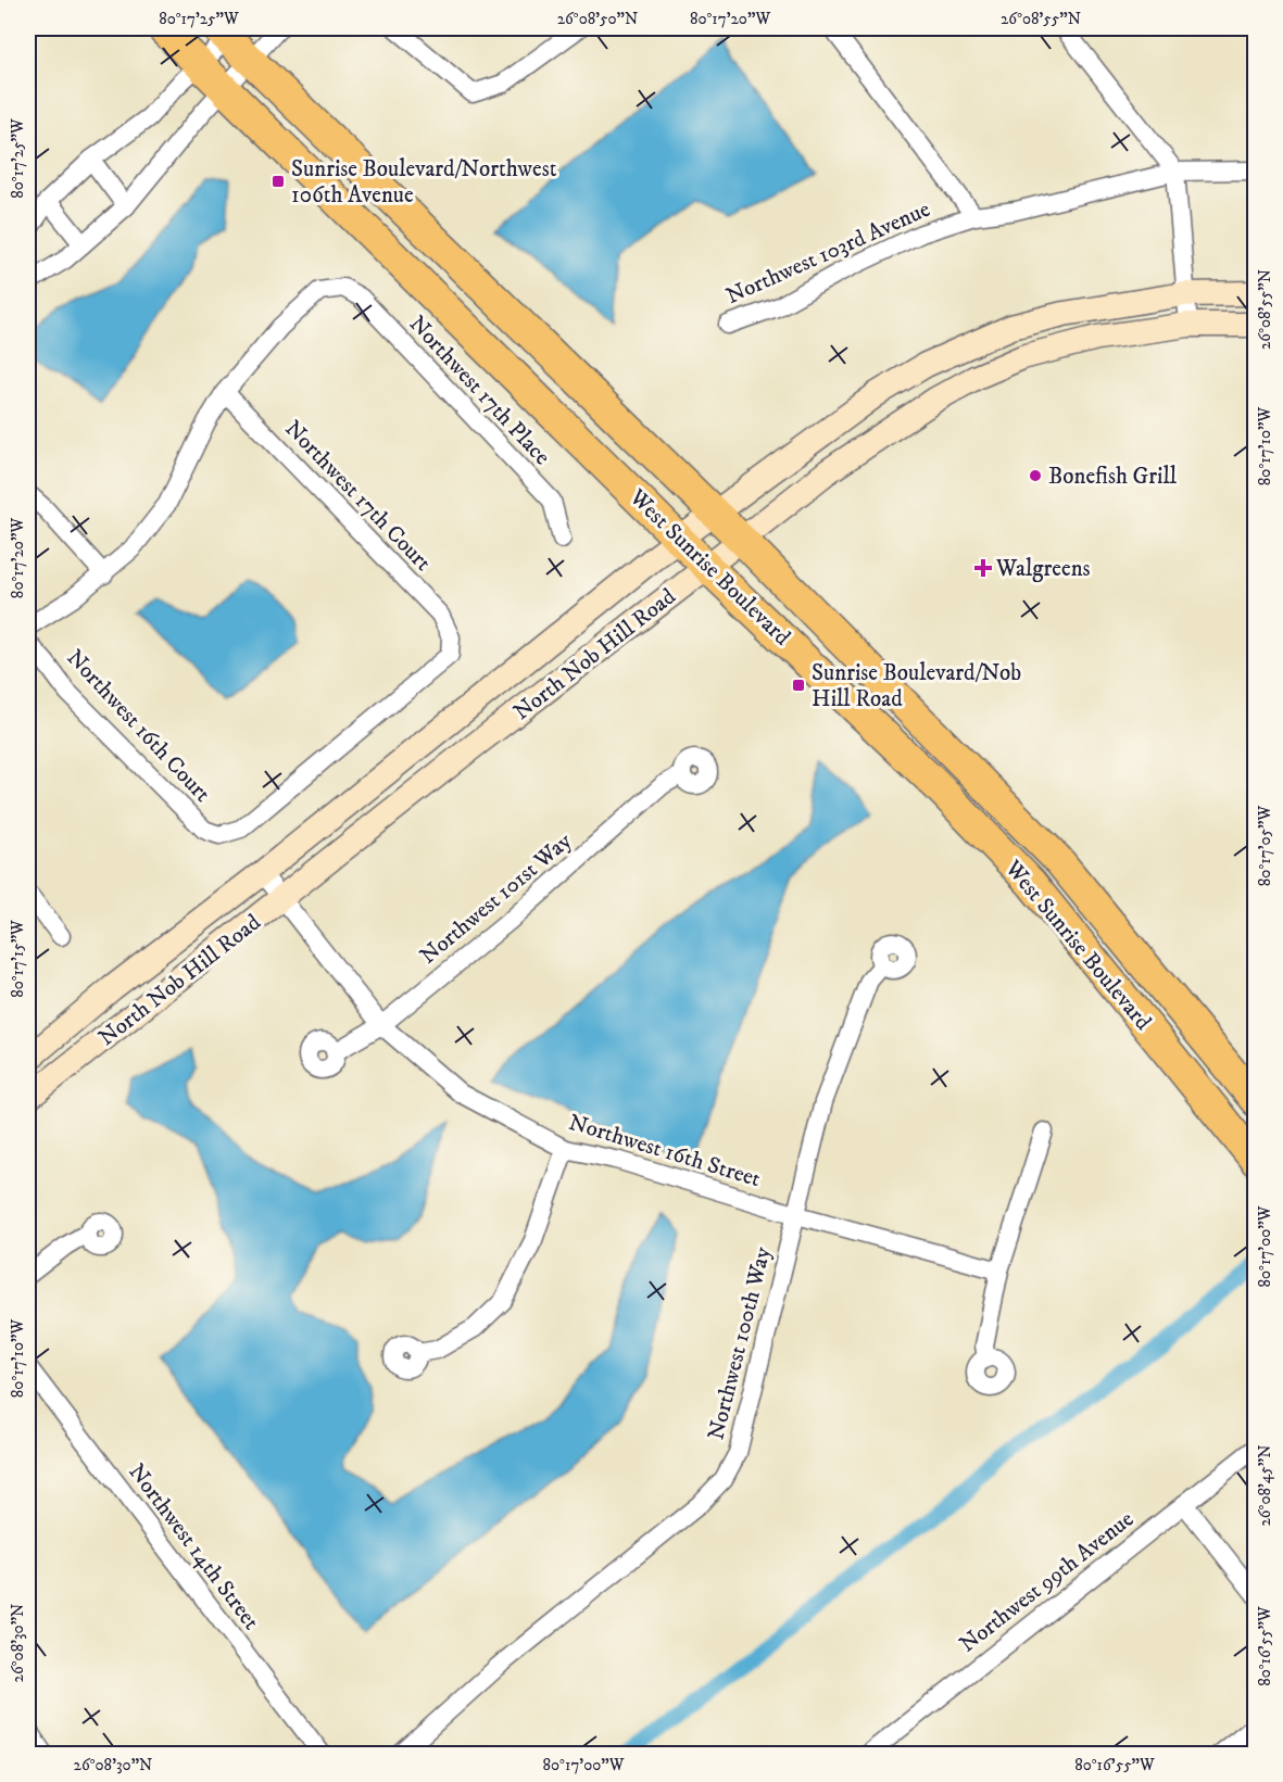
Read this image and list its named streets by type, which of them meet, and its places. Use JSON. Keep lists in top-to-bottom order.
{
  "streets": {
    "highway": ["West Sunrise Boulevard"],
    "main road": ["North Nob Hill Road"],
    "street": [
      "Northwest 103rd Avenue",
      "Northwest 17th Place",
      "Northwest 17th Court",
      "Northwest 16th Court",
      "Northwest 101st Way",
      "Northwest 16th Street",
      "Northwest 100th Way",
      "Northwest 14th Street",
      "Northwest 99th Avenue"
    ]
  },
  "crossings": [
    ["Northwest 17th Place", "Northwest 17th Court"],
    ["Northwest 17th Court", "Northwest 16th Court"],
    ["West Sunrise Boulevard", "North Nob Hill Road"],
    ["North Nob Hill Road", "Northwest 16th Street"],
    ["Northwest 101st Way", "Northwest 16th Street"],
    ["Northwest 16th Street", "Northwest 100th Way"]
  ],
  "places": {
    "transit": ["Sunrise Boulevard/Northwest 106th Avenue", "Sunrise Boulevard/Nob Hill Road"],
    "other": ["Bonefish Grill"],
    "health": ["Walgreens"]
  },
  "coordinates": [
    "80°17'25\"W",
    "26°08'50\"N",
    "80°17'20\"W",
    "26°08'55\"N",
    "80°17'10\"W",
    "80°17'05\"W",
    "80°17'15\"W",
    "80°17'00\"W",
    "26°08'45\"N",
    "26°08'30\"N",
    "80°16'55\"W"
  ]
}
